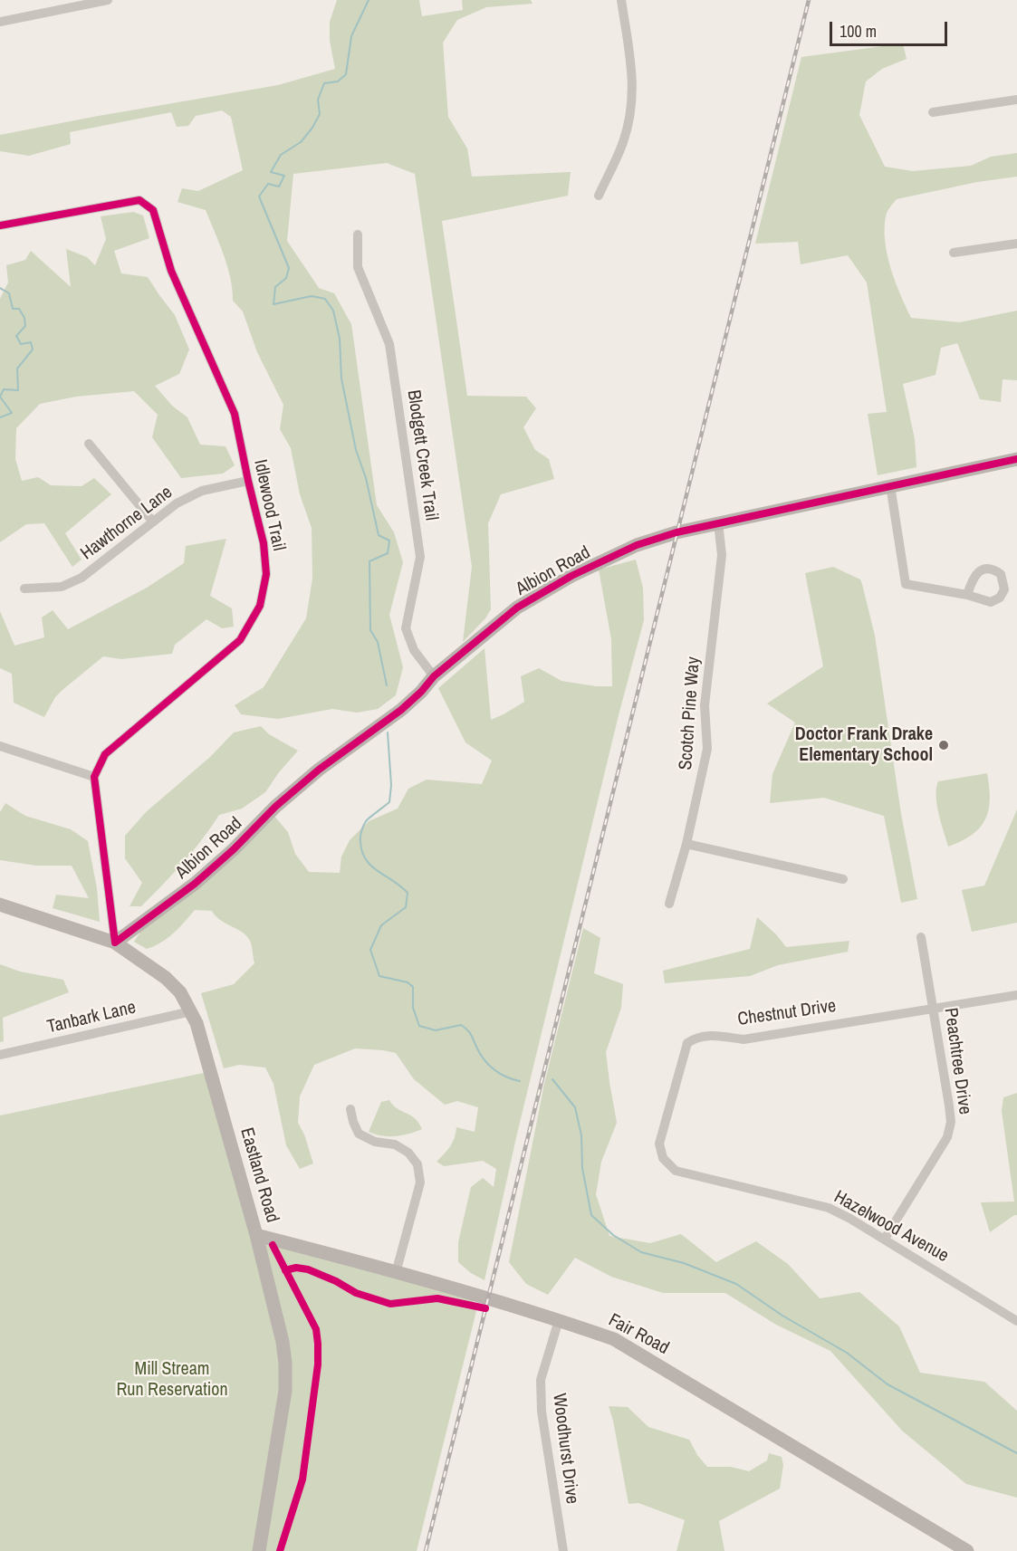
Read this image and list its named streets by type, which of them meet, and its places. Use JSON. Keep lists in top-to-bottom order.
{
  "streets": {
    "street": [
      "Blodgett Creek Trail",
      "Idlewood Trail",
      "Hawthorne Lane",
      "Albion Road",
      "Scotch Pine Way",
      "Chestnut Drive",
      "Tanbark Lane",
      "Peachtree Drive",
      "Eastland Road",
      "Hazelwood Avenue",
      "Fair Road",
      "Woodhurst Drive"
    ]
  },
  "crossings": [
    ["Blodgett Creek Trail", "Albion Road"],
    ["Idlewood Trail", "Hawthorne Lane"],
    ["Albion Road", "Scotch Pine Way"],
    ["Albion Road", "Eastland Road"],
    ["Chestnut Drive", "Peachtree Drive"],
    ["Chestnut Drive", "Hazelwood Avenue"],
    ["Tanbark Lane", "Eastland Road"],
    ["Peachtree Drive", "Hazelwood Avenue"],
    ["Eastland Road", "Fair Road"],
    ["Fair Road", "Woodhurst Drive"]
  ],
  "parks": ["Mill Stream Run Reservation"],
  "places": ["Doctor Frank Drake Elementary School"],
  "scale_bar": "100 m"
}
